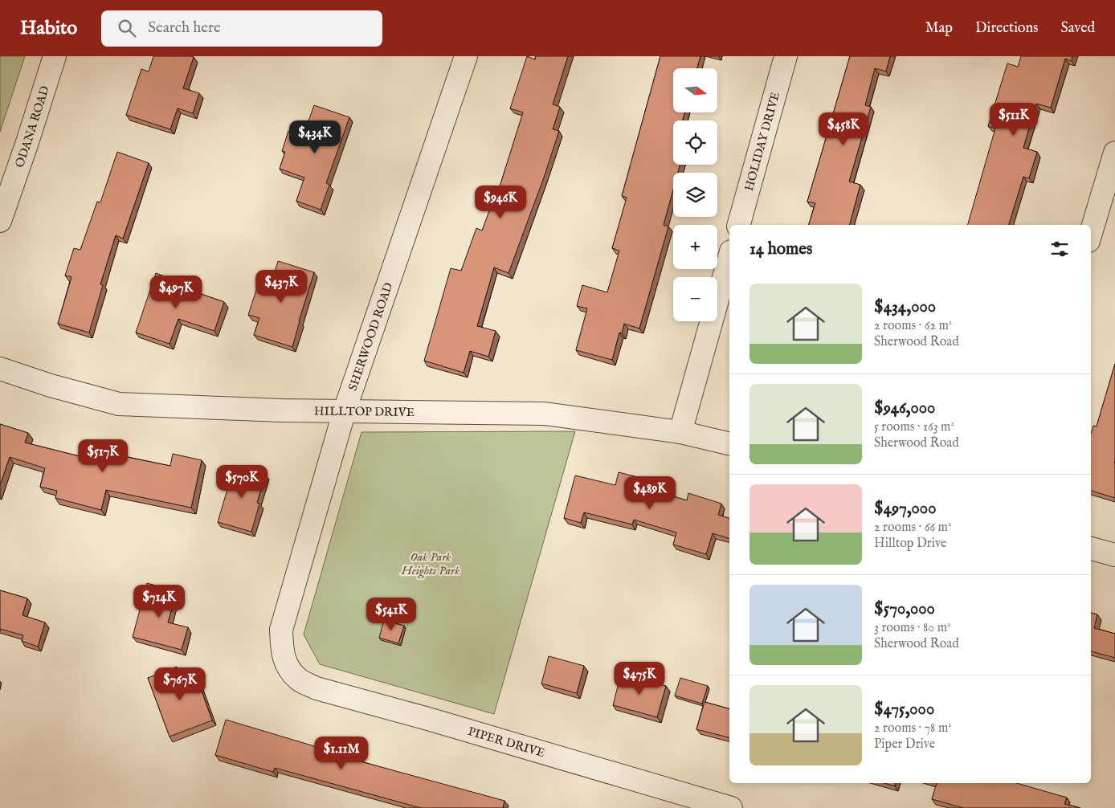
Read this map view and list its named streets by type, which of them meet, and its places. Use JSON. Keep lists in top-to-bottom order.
{
  "streets": {
    "street": [
      "ODANA ROAD",
      "HOLIDAY DRIVE",
      "SHERWOOD ROAD",
      "HILLTOP DRIVE",
      "PIPER DRIVE"
    ]
  },
  "crossings": [
    ["SHERWOOD ROAD", "HILLTOP DRIVE"],
    ["SHERWOOD ROAD", "PIPER DRIVE"]
  ],
  "parks": ["Oak Park Heights Park"],
  "north": "right",
  "page": {
    "header": "Habito",
    "search": "Search here",
    "nav": ["Map", "Directions", "Saved"],
    "map_buttons": ["+", "−"],
    "price": [
      "$511K",
      "$458K",
      "$434K",
      "$946K",
      "$437K",
      "$497K",
      "$517K",
      "$570K",
      "$489K",
      "$714K",
      "$541K",
      "$475K",
      "$767K",
      "$1.11M"
    ],
    "heading": "14 homes",
    "list": [
      {
        "name": "$434,000",
        "note": "2 rooms · 62 m² · Sherwood Road"
      },
      {
        "name": "$946,000",
        "note": "5 rooms · 163 m² · Sherwood Road"
      },
      {
        "name": "$497,000",
        "note": "2 rooms · 66 m² · Hilltop Drive"
      },
      {
        "name": "$570,000",
        "note": "3 rooms · 80 m² · Sherwood Road"
      },
      {
        "name": "$475,000",
        "note": "2 rooms · 78 m² · Piper Drive"
      }
    ]
  }
}
